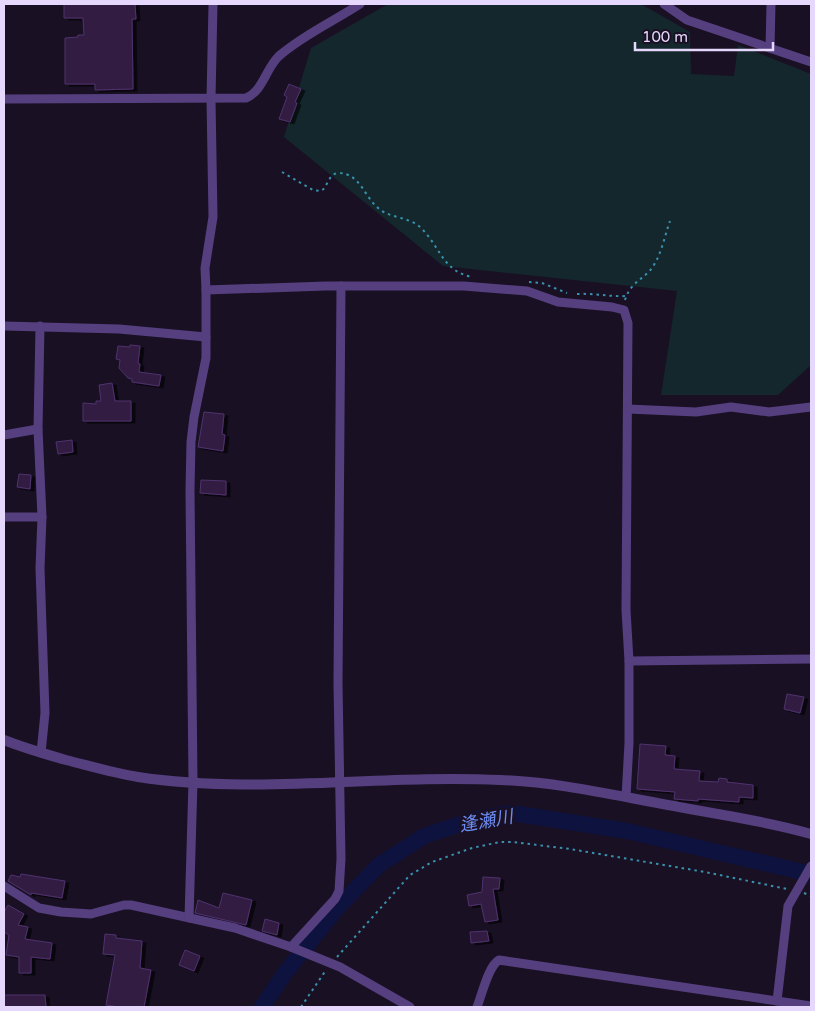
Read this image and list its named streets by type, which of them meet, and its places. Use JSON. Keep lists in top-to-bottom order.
{
  "water": ["逢瀬川"],
  "scale_bar": "100 m"
}
